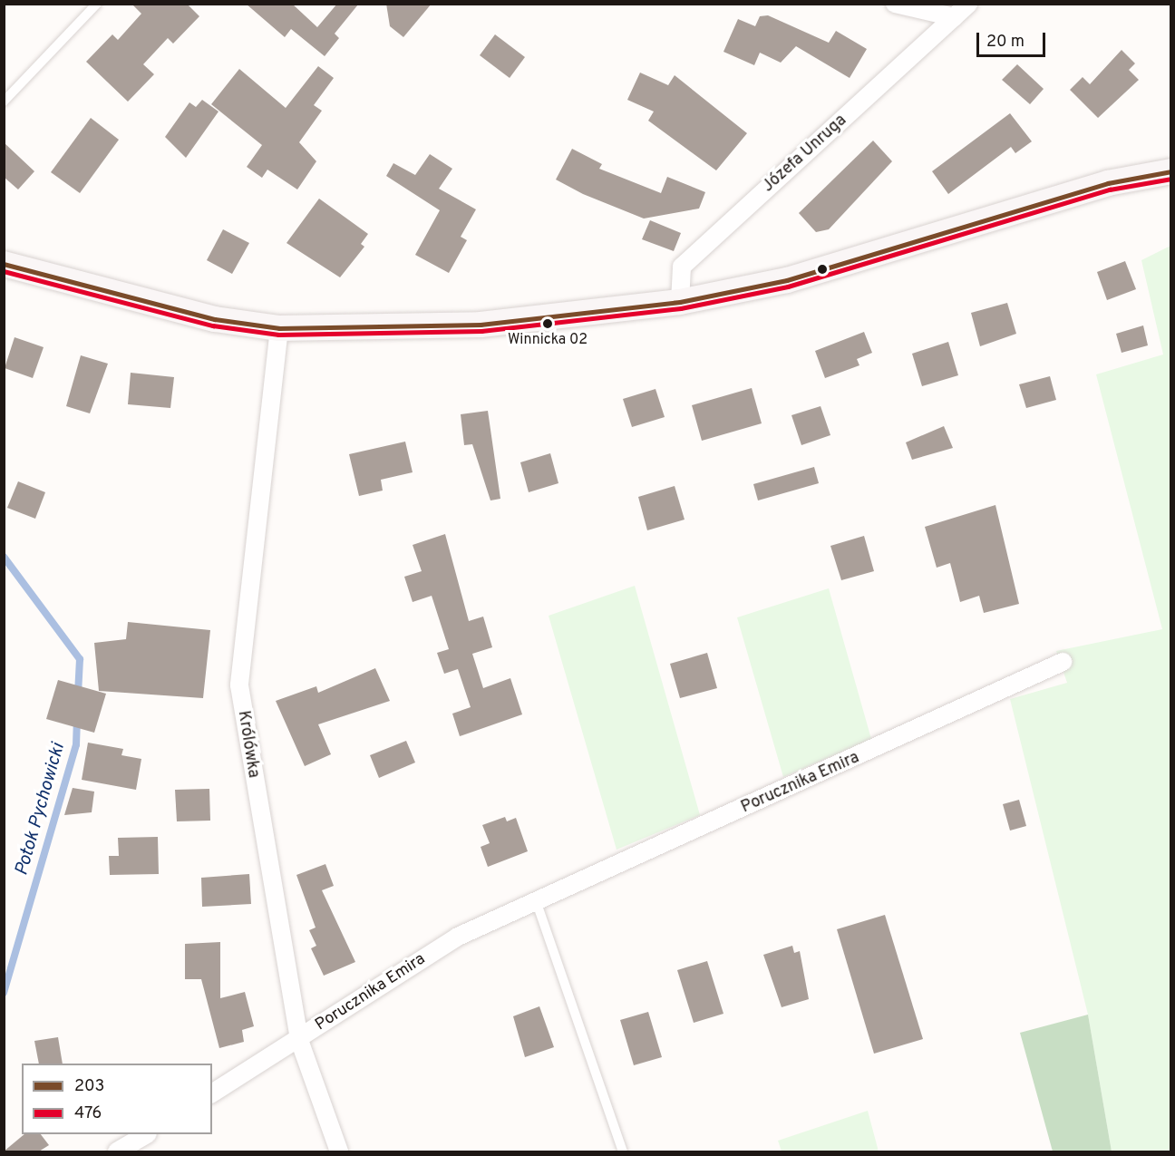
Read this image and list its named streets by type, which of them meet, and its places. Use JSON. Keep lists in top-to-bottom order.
{
  "streets": {
    "street": ["Józefa Unruga", "Królówka", "Porucznika Emira"]
  },
  "crossings": [
    ["Królówka", "Porucznika Emira"]
  ],
  "water": ["Potok Pychowicki"],
  "places": ["Winnicka 02"],
  "lines": ["transit line 203", "transit line 476"],
  "legend": ["203", "476"],
  "scale_bar": "20 m"
}
